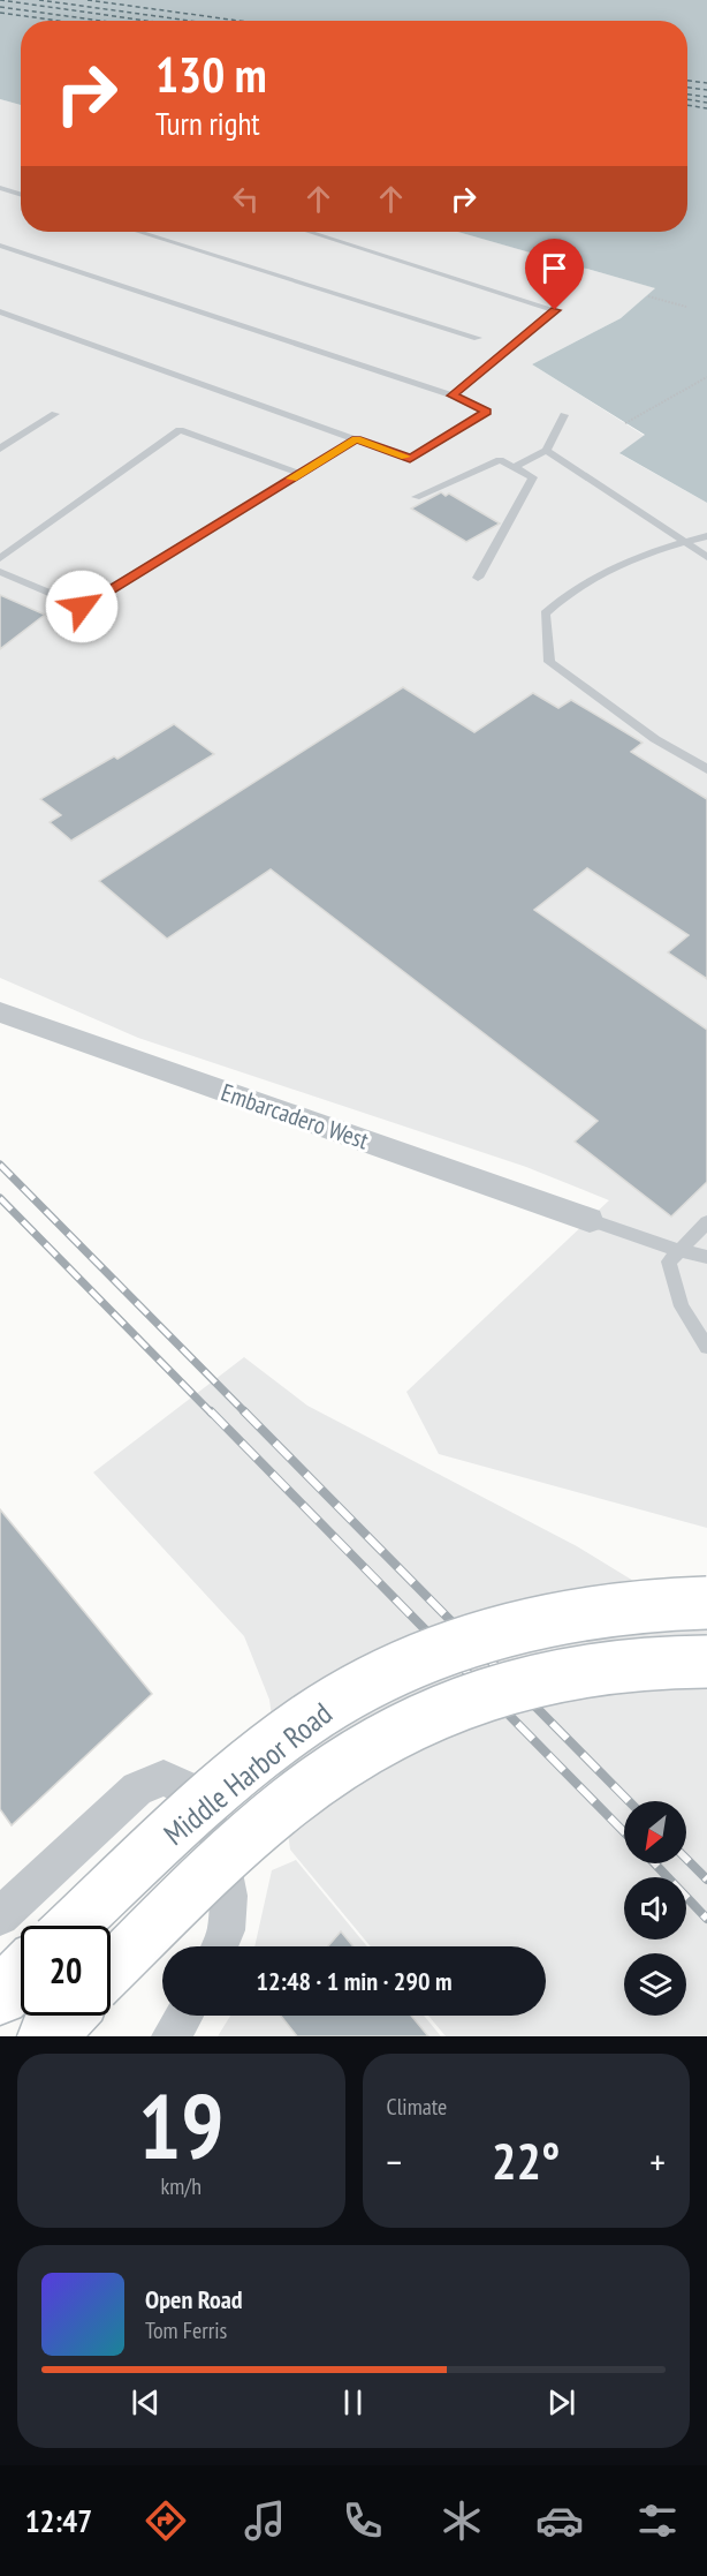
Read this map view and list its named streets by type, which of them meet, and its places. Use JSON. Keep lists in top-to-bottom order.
{
  "streets": {
    "main road": ["Middle Harbor Road"],
    "street": ["Embarcadero West"]
  },
  "north": "bottom left",
  "page": {
    "turn": ["130 m", "Turn right"],
    "limit": "20",
    "trip": "12:48 · 1 min · 290 m",
    "tile": [
      ["19", "km/h"],
      "Climate"
    ],
    "heat": ["−", "22°", "+"],
    "song": ["Open Road", "Tom Ferris"],
    "tabs": "12:47"
  }
}
